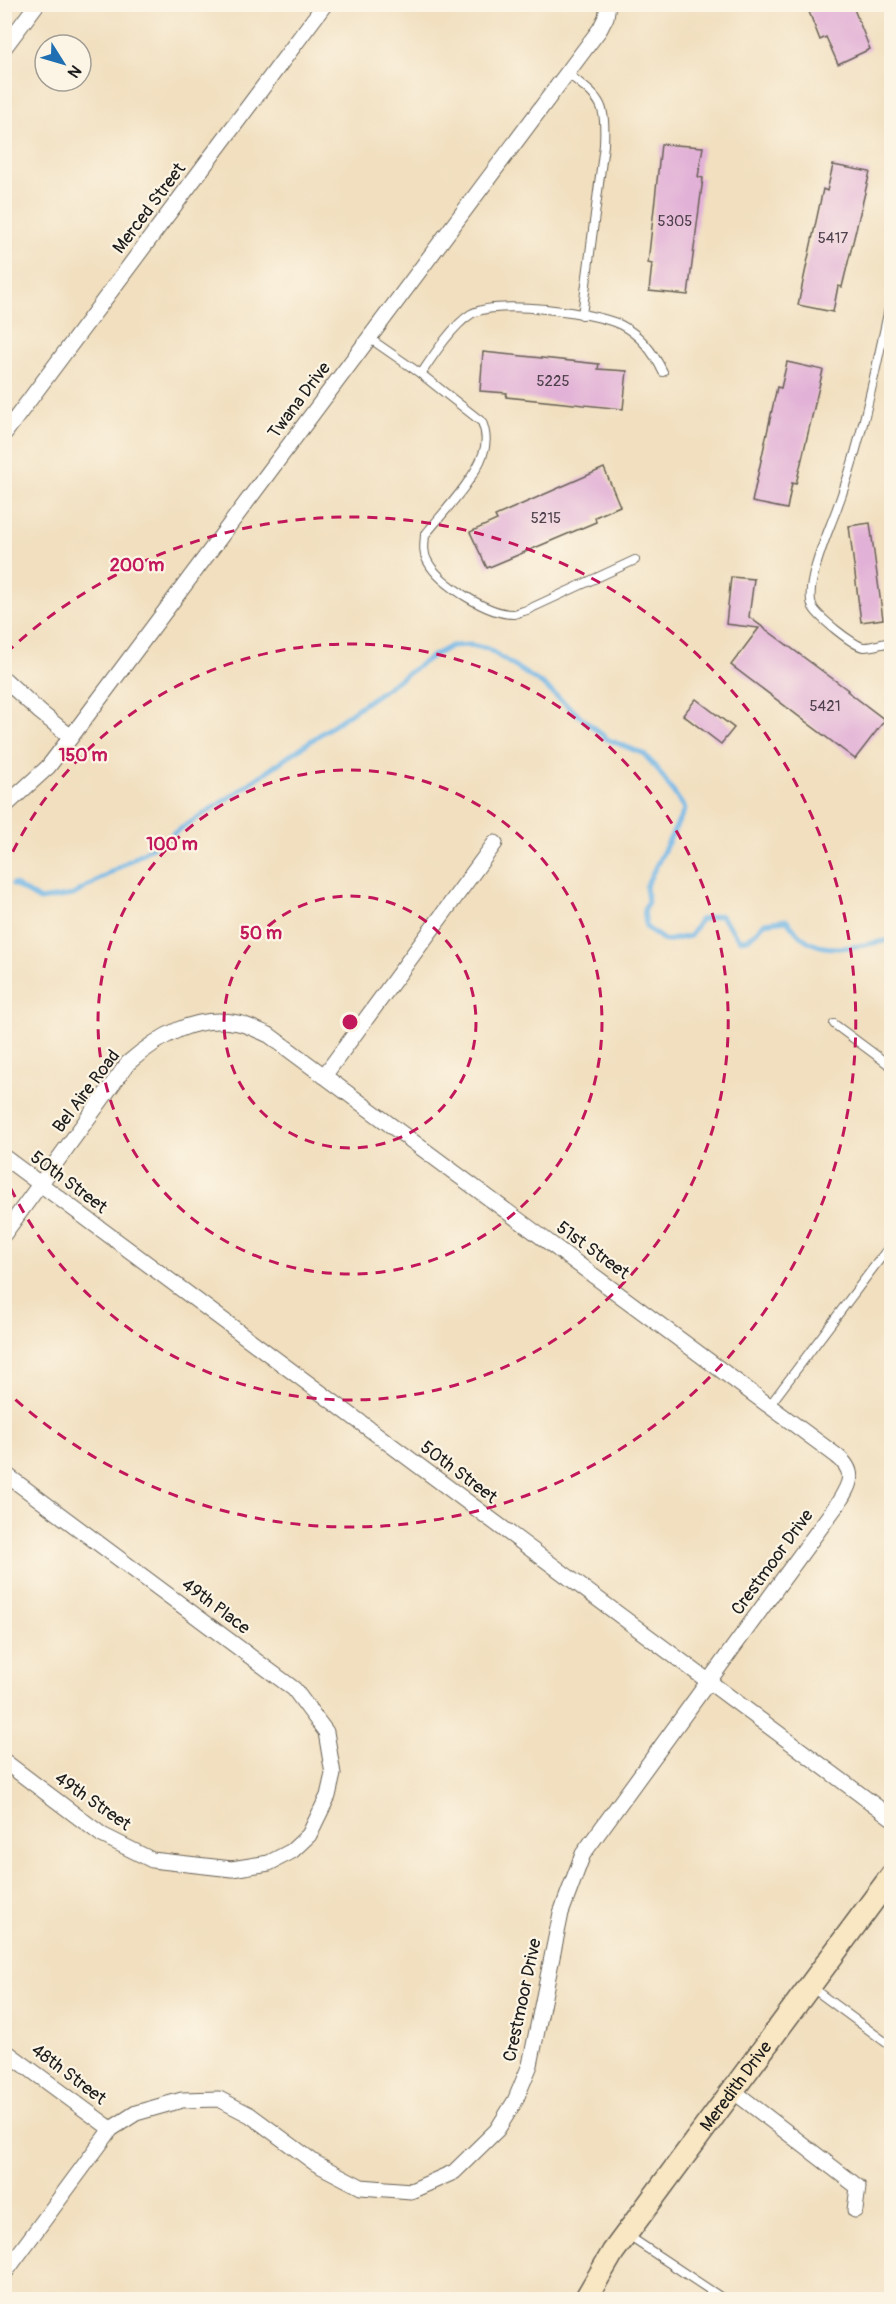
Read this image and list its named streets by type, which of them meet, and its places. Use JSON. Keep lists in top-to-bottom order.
{
  "streets": {
    "main road": ["Meredith Drive"],
    "street": [
      "Merced Street",
      "Twana Drive",
      "Bel Aire Road",
      "50th Street",
      "51st Street",
      "Crestmoor Drive",
      "49th Place",
      "49th Street",
      "48th Street"
    ]
  },
  "crossings": [
    ["Bel Aire Road", "50th Street"],
    ["Bel Aire Road", "51st Street"],
    ["50th Street", "Crestmoor Drive"],
    ["51st Street", "Crestmoor Drive"],
    ["Crestmoor Drive", "48th Street"],
    ["49th Place", "49th Street"]
  ],
  "house_numbers": [
    "5305",
    "5417",
    "5225",
    "5215",
    "5421"
  ],
  "north": "bottom right",
  "rings": [
    "200 m",
    "150 m",
    "100 m",
    "50 m"
  ]
}
